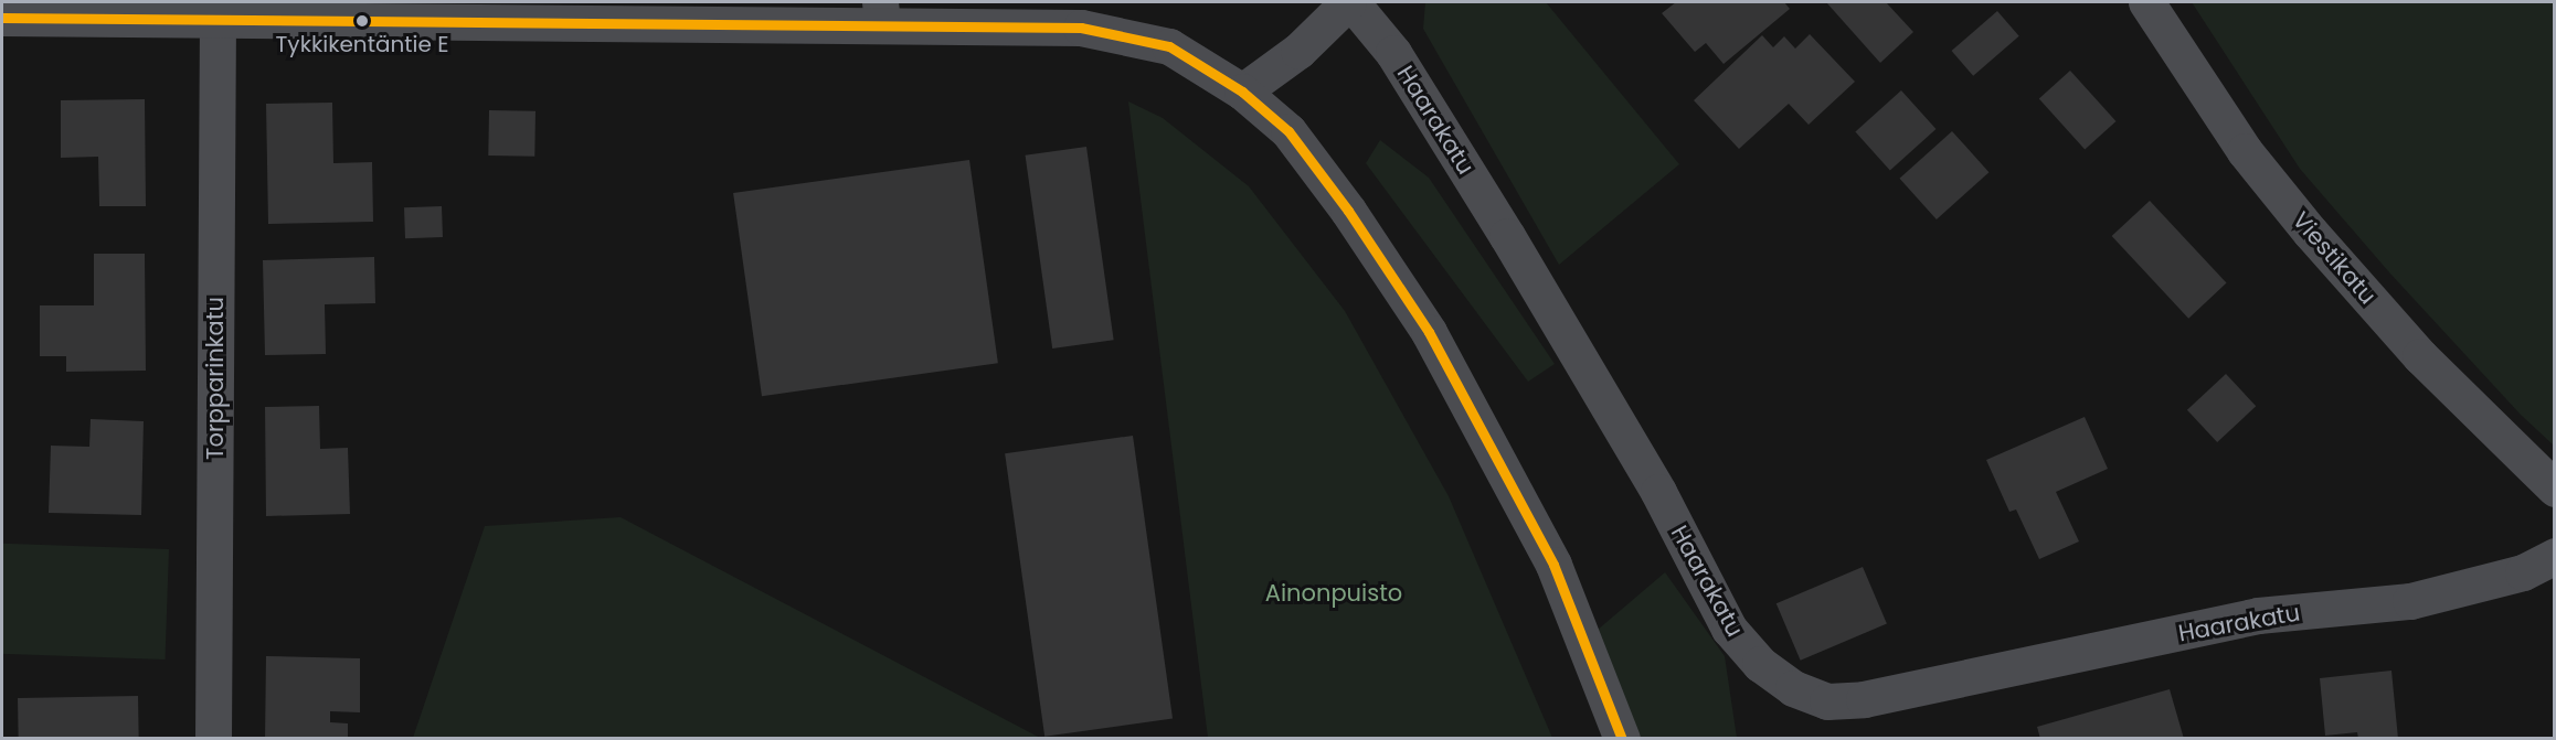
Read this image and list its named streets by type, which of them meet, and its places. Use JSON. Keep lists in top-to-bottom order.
{
  "streets": {
    "street": ["Haarakatu", "Viestikatu", "Torpparinkatu"]
  },
  "parks": ["Ainonpuisto"],
  "places": ["Tykkikentäntie E"]
}
